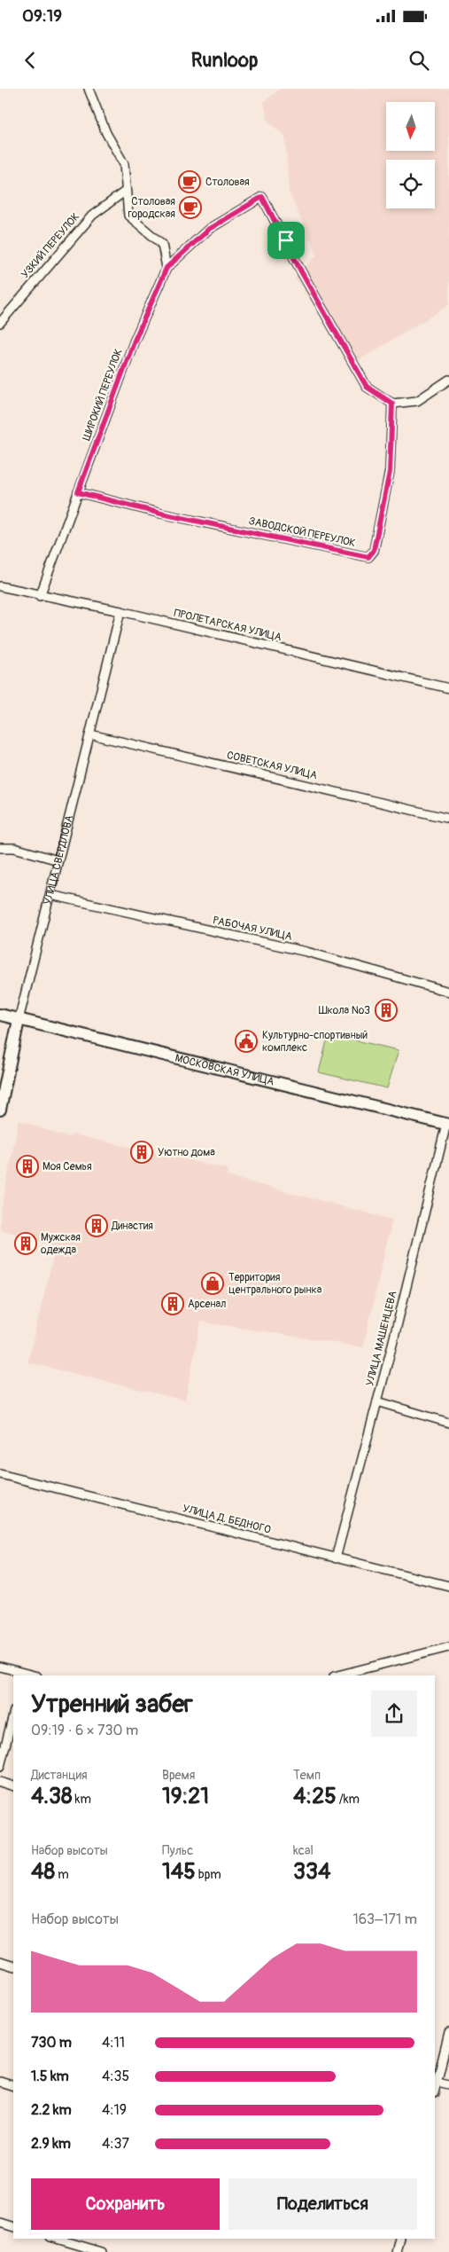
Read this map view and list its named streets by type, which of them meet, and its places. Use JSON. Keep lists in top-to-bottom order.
{
  "streets": {
    "main road": ["УЛИЦА СВЕРДЛОВА", "МОСКОВСКАЯ УЛИЦА"],
    "street": [
      "УЗКИЙ ПЕРЕУЛОК",
      "ШИРОКИЙ ПЕРЕУЛОК",
      "ЗАВОДСКОЙ ПЕРЕУЛОК",
      "ПРОЛЕТАРСКАЯ УЛИЦА",
      "СОВЕТСКАЯ УЛИЦА",
      "РАБОЧАЯ УЛИЦА",
      "УЛИЦА МАШЕНЦЕВА",
      "УЛИЦА Д. БЕДНОГО"
    ]
  },
  "crossings": [
    ["ШИРОКИЙ ПЕРЕУЛОК", "ЗАВОДСКОЙ ПЕРЕУЛОК"],
    ["ШИРОКИЙ ПЕРЕУЛОК", "ПРОЛЕТАРСКАЯ УЛИЦА"],
    ["ПРОЛЕТАРСКАЯ УЛИЦА", "УЛИЦА СВЕРДЛОВА"],
    ["СОВЕТСКАЯ УЛИЦА", "УЛИЦА СВЕРДЛОВА"],
    ["УЛИЦА СВЕРДЛОВА", "РАБОЧАЯ УЛИЦА"],
    ["УЛИЦА СВЕРДЛОВА", "МОСКОВСКАЯ УЛИЦА"],
    ["МОСКОВСКАЯ УЛИЦА", "УЛИЦА МАШЕНЦЕВА"],
    ["УЛИЦА МАШЕНЦЕВА", "УЛИЦА Д. БЕДНОГО"]
  ],
  "places": {
    "cafe": ["Столовая", "Столовая городская"],
    "building": [
      "Школа №3",
      "Уютно дома",
      "Моя Семья",
      "Династия",
      "Мужская одежда",
      "Арсенал"
    ],
    "public building": ["Культурно-спортивный комплекс"],
    "shop": ["Территория центрального рынка"]
  },
  "north": "bottom",
  "page": {
    "status": "09:19",
    "header": "Runloop",
    "heading": ["Утренний забег", "09:19 · 6 × 730 m"],
    "stats": [
      ["Дистанция", "4.38 km"],
      ["Время", "19:21"],
      ["Темп", "4:25 /km"],
      ["Набор высоты", "48 m"],
      ["Пульс", "145 bpm"],
      ["kcal", "334"]
    ],
    "chart": ["Набор высоты", "163–171 m"],
    "list": [
      {
        "name": "730 m",
        "note": "4:11"
      },
      {
        "name": "1.5 km",
        "note": "4:35"
      },
      {
        "name": "2.2 km",
        "note": "4:19"
      },
      {
        "name": "2.9 km",
        "note": "4:37"
      }
    ],
    "buttons": ["Сохранить", "Поделиться"]
  }
}
